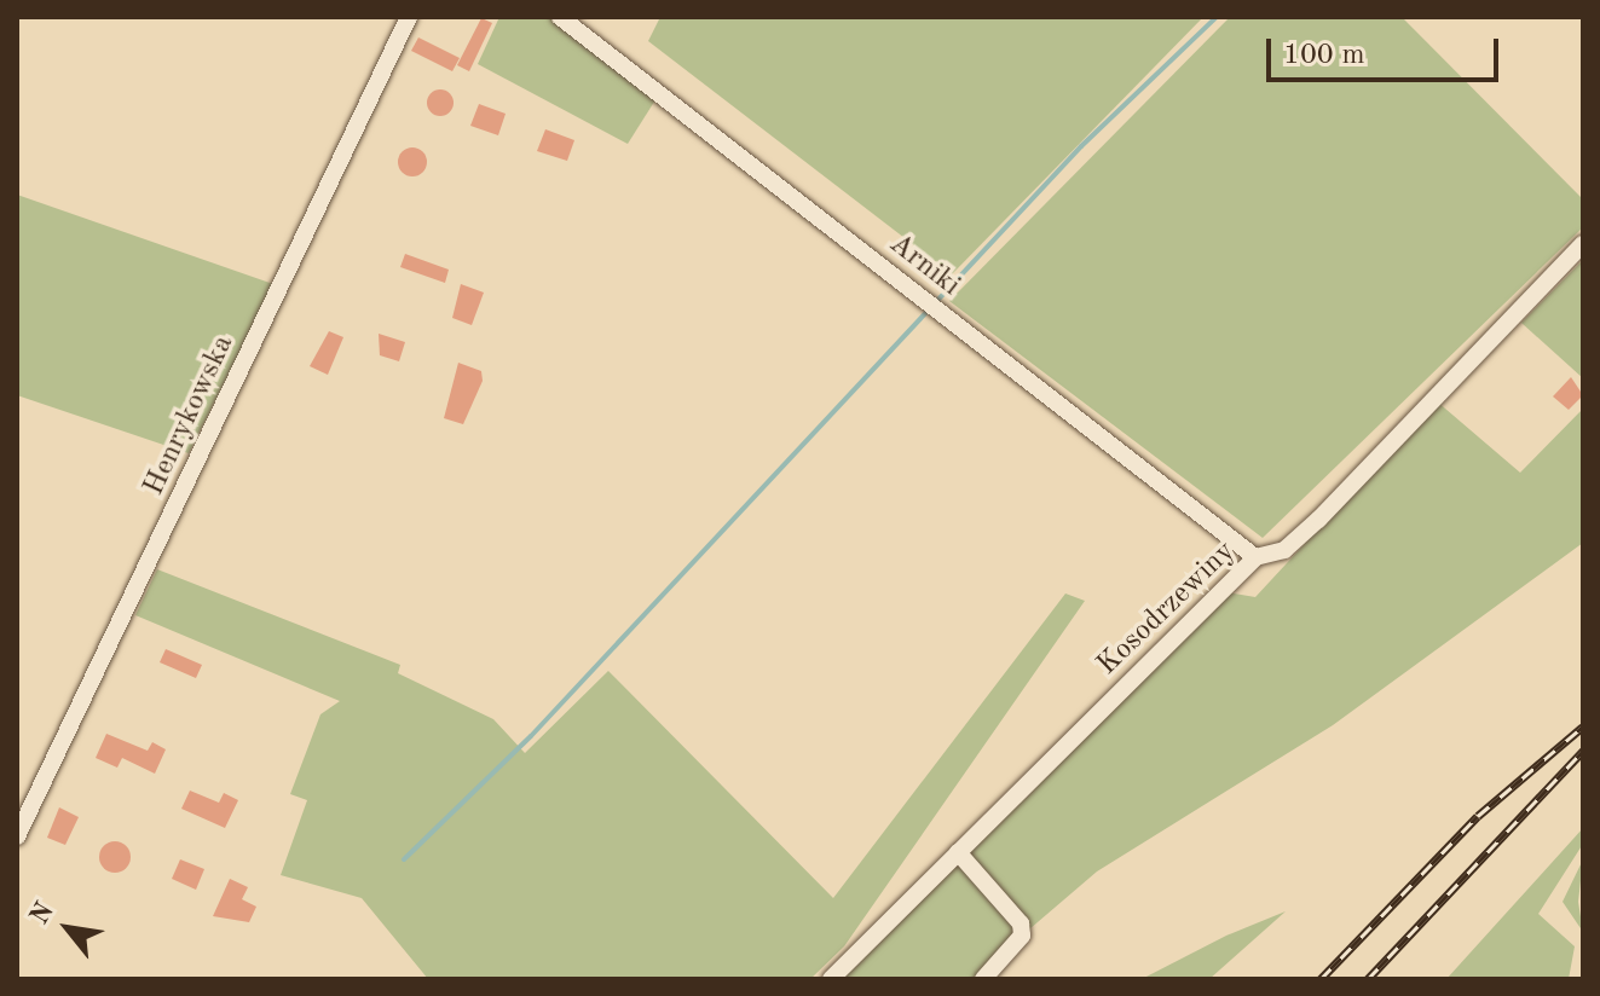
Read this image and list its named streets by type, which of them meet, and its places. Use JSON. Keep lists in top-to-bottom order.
{
  "streets": {
    "street": ["Arniki", "Henrykowska", "Kosodrzewiny"]
  },
  "crossings": [
    ["Arniki", "Kosodrzewiny"]
  ],
  "scale_bar": "100 m",
  "north": "top left"
}
